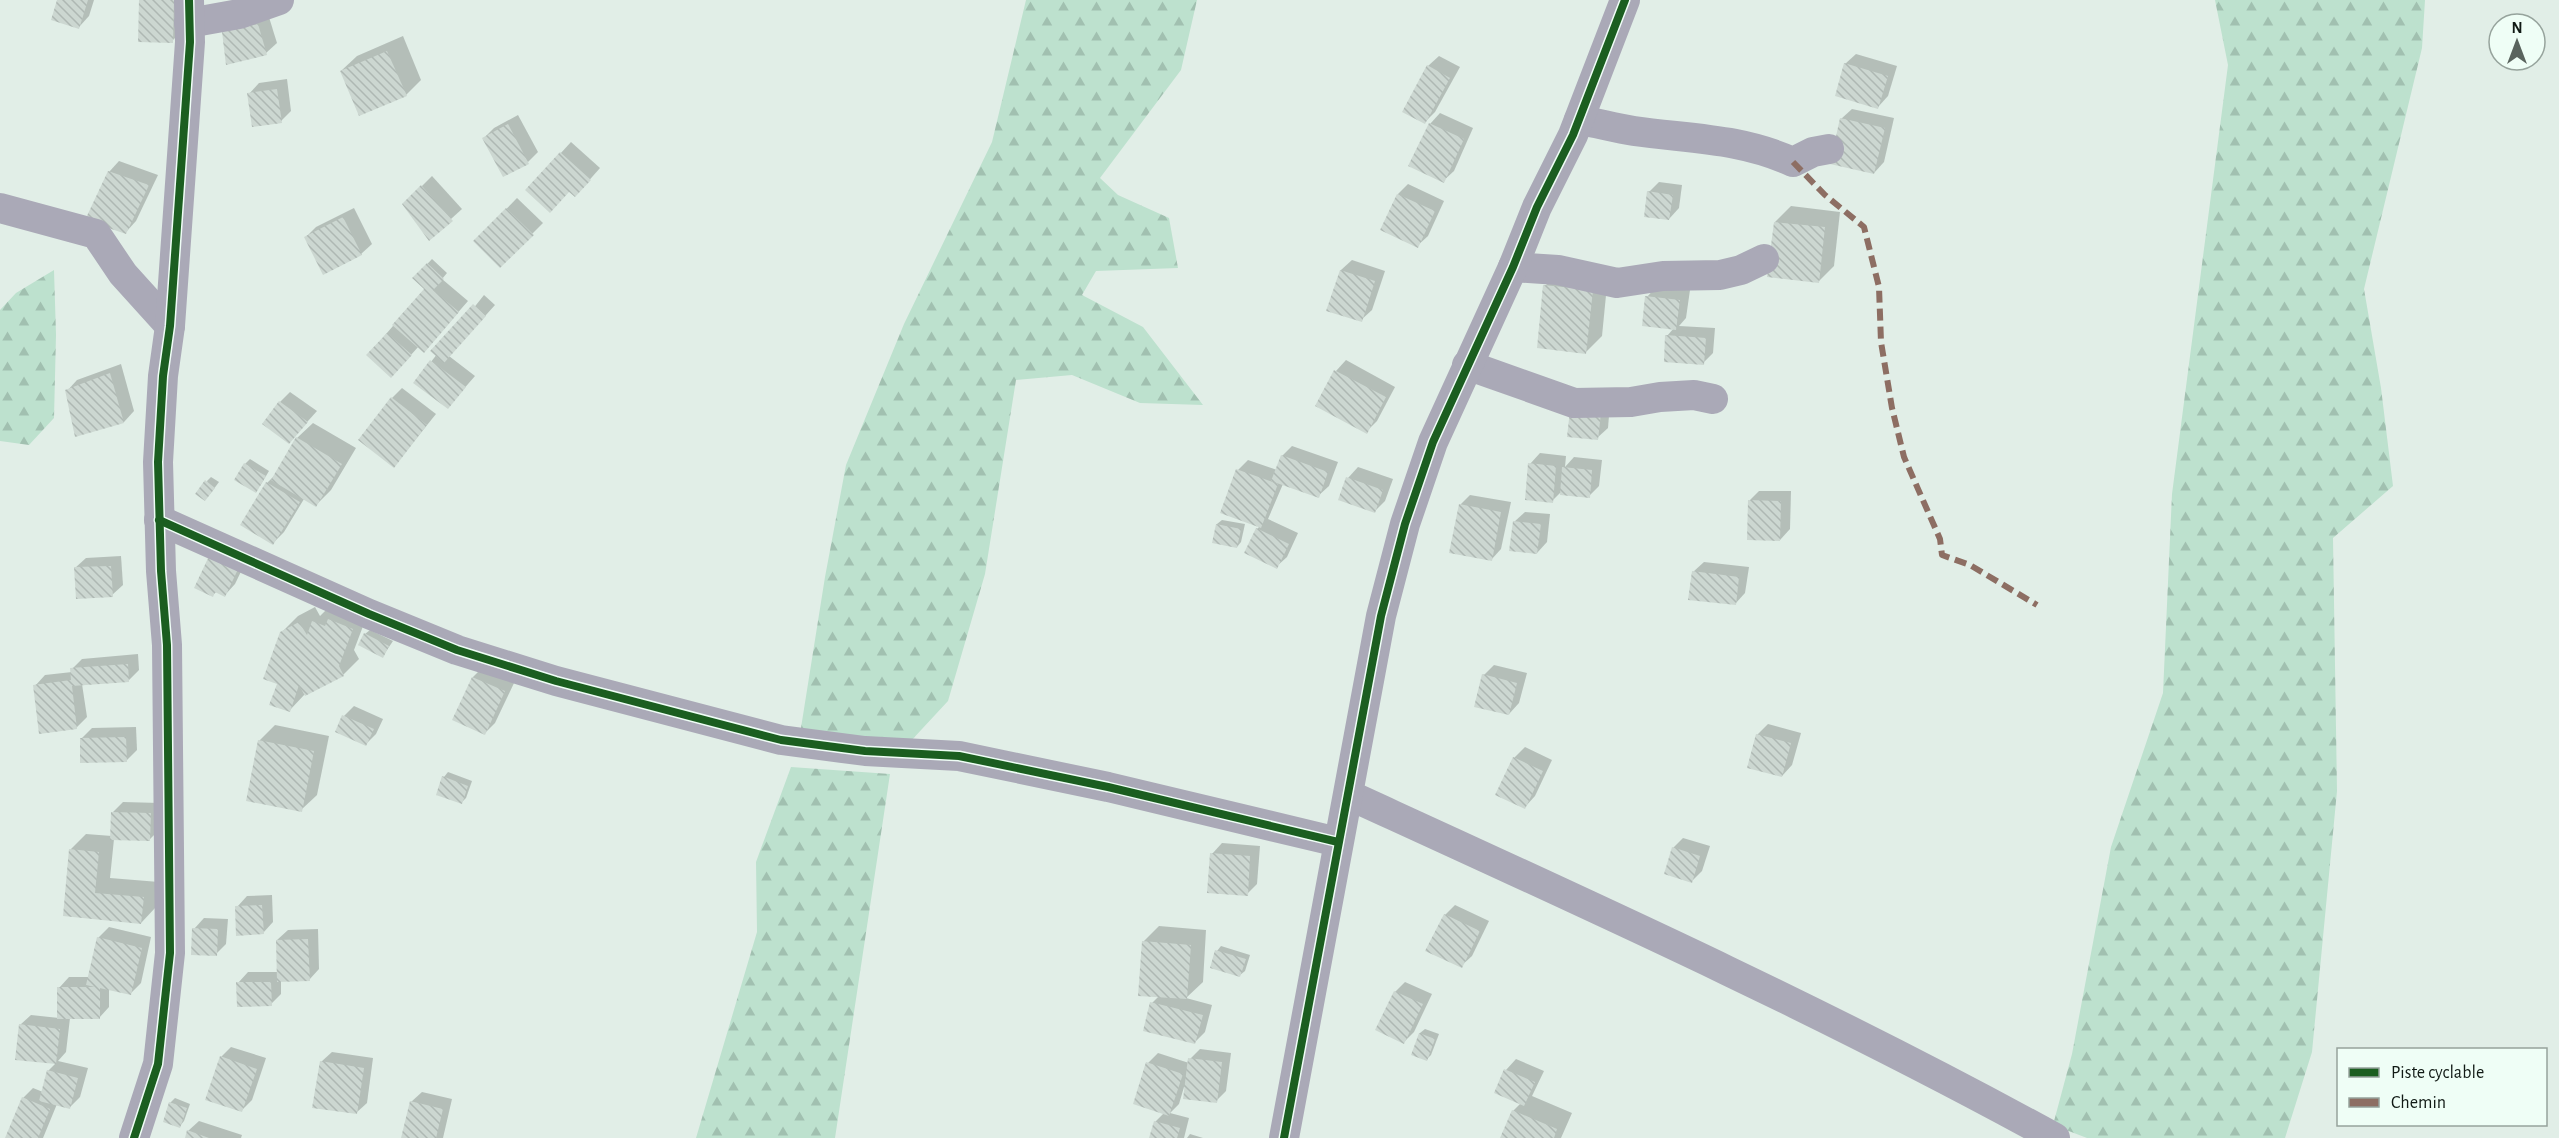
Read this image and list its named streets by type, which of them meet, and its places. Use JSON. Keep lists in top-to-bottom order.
{
  "legend": ["Piste cyclable", "Chemin"],
  "north": "top"
}
